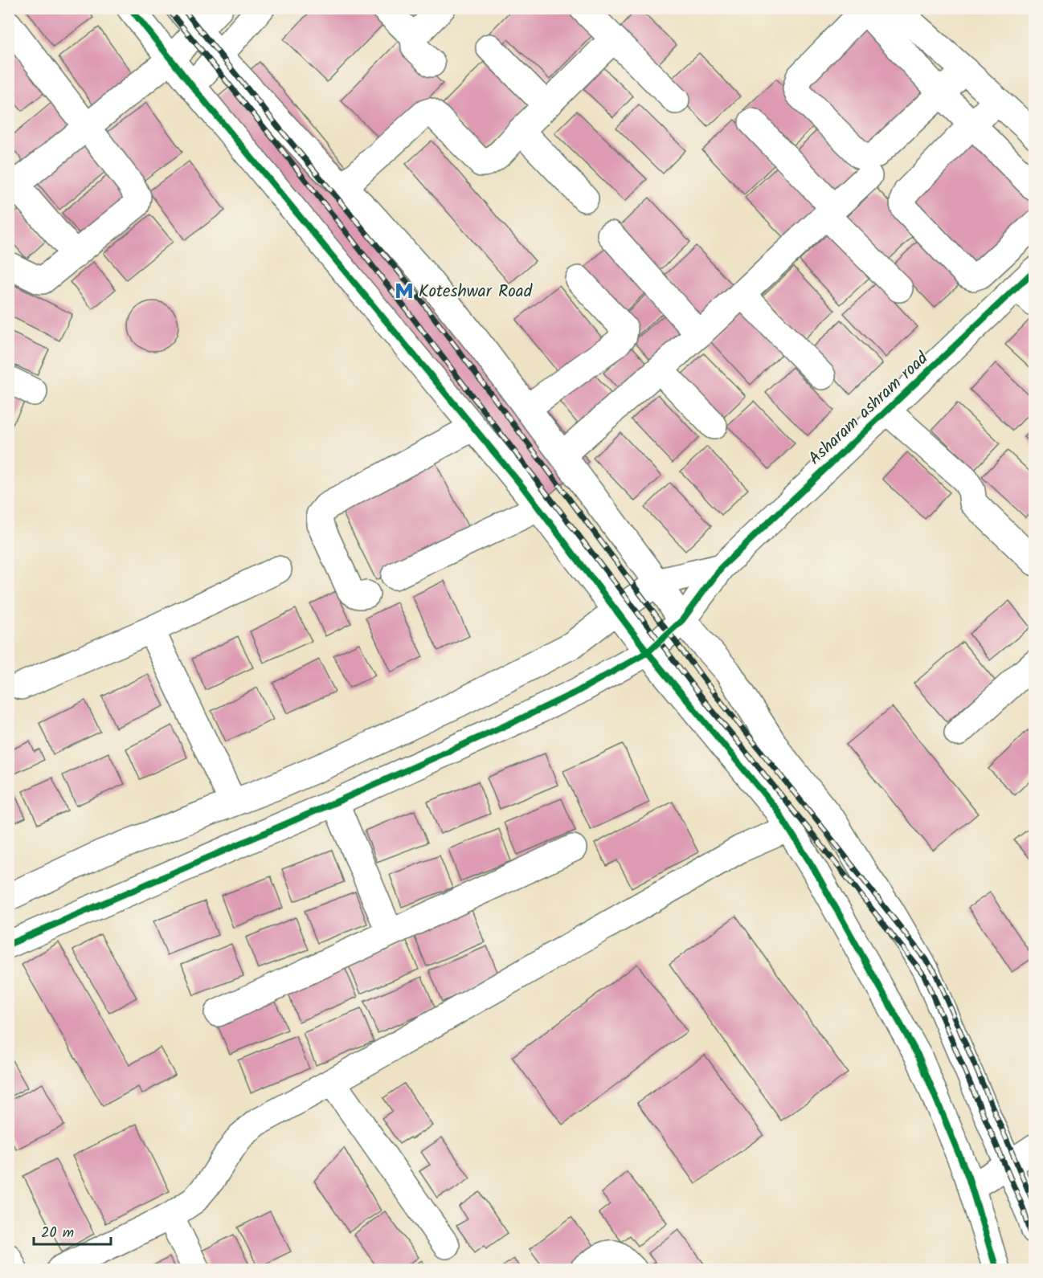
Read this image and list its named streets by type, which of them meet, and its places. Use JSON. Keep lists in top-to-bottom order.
{
  "streets": {
    "street": ["Asharam ashram road"]
  },
  "places": {
    "metro station": ["Koteshwar Road"]
  },
  "scale_bar": "20 m"
}
